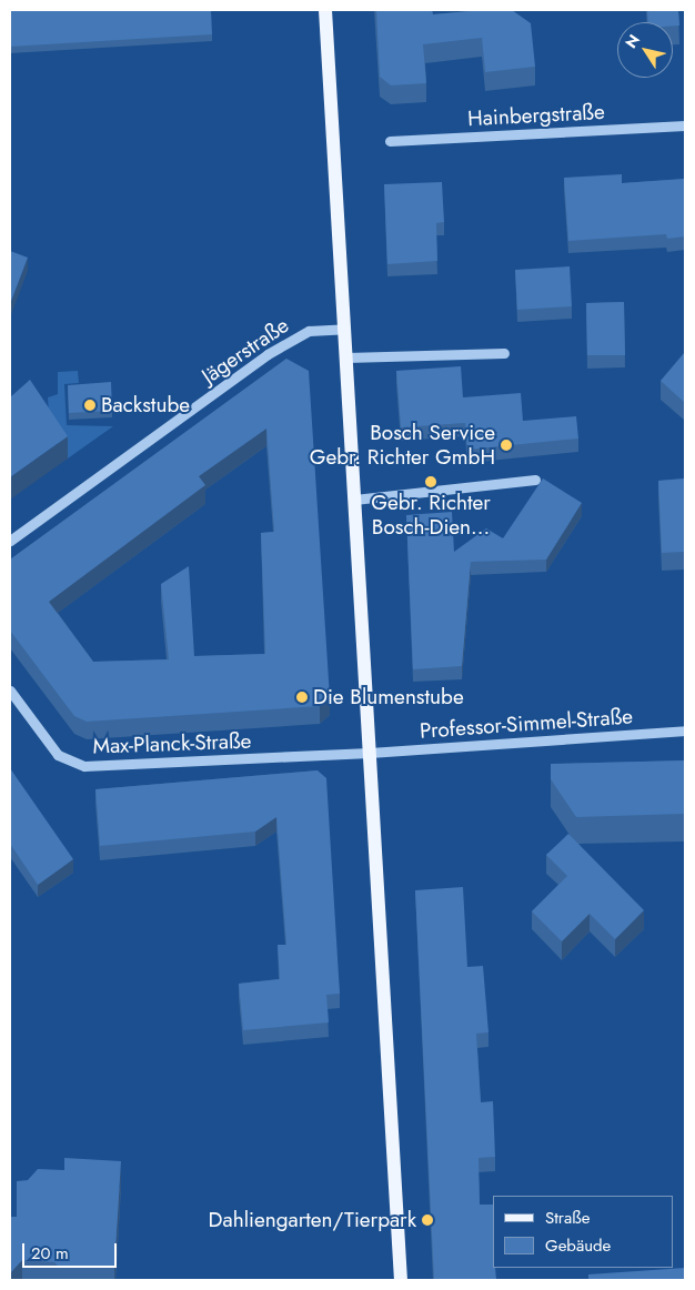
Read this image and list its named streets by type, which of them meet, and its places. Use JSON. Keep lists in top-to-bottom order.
{
  "streets": {
    "street": [
      "Hainbergstraße",
      "Jägerstraße",
      "Professor-Simmel-Straße",
      "Max-Planck-Straße"
    ]
  },
  "crossings": [
    ["Professor-Simmel-Straße", "Max-Planck-Straße"]
  ],
  "places": [
    "Backstube",
    "Bosch Service Gebr. Richter GmbH",
    "Gebr. Richter Bosch-Dien...",
    "Die Blumenstube",
    "Dahliengarten/Tierpark"
  ],
  "legend": ["Straße", "Gebäude"],
  "scale_bar": "20 m",
  "north": "top left"
}
